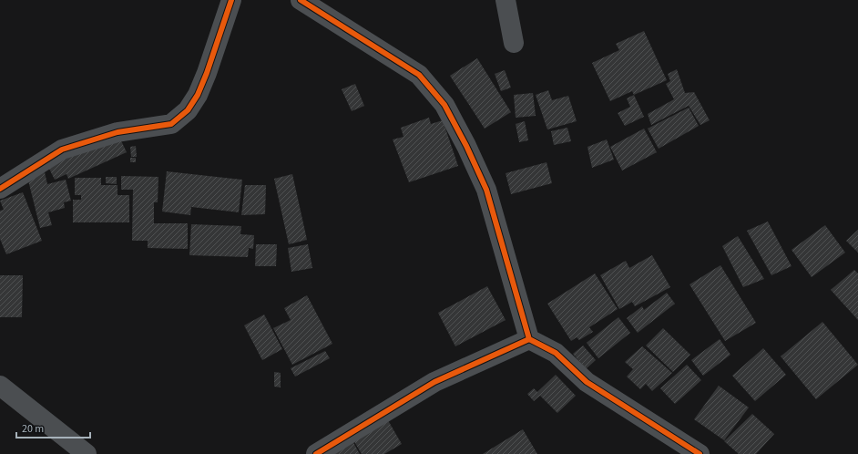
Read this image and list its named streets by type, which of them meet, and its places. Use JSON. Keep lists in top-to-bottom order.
{
  "scale_bar": "20 m"
}
